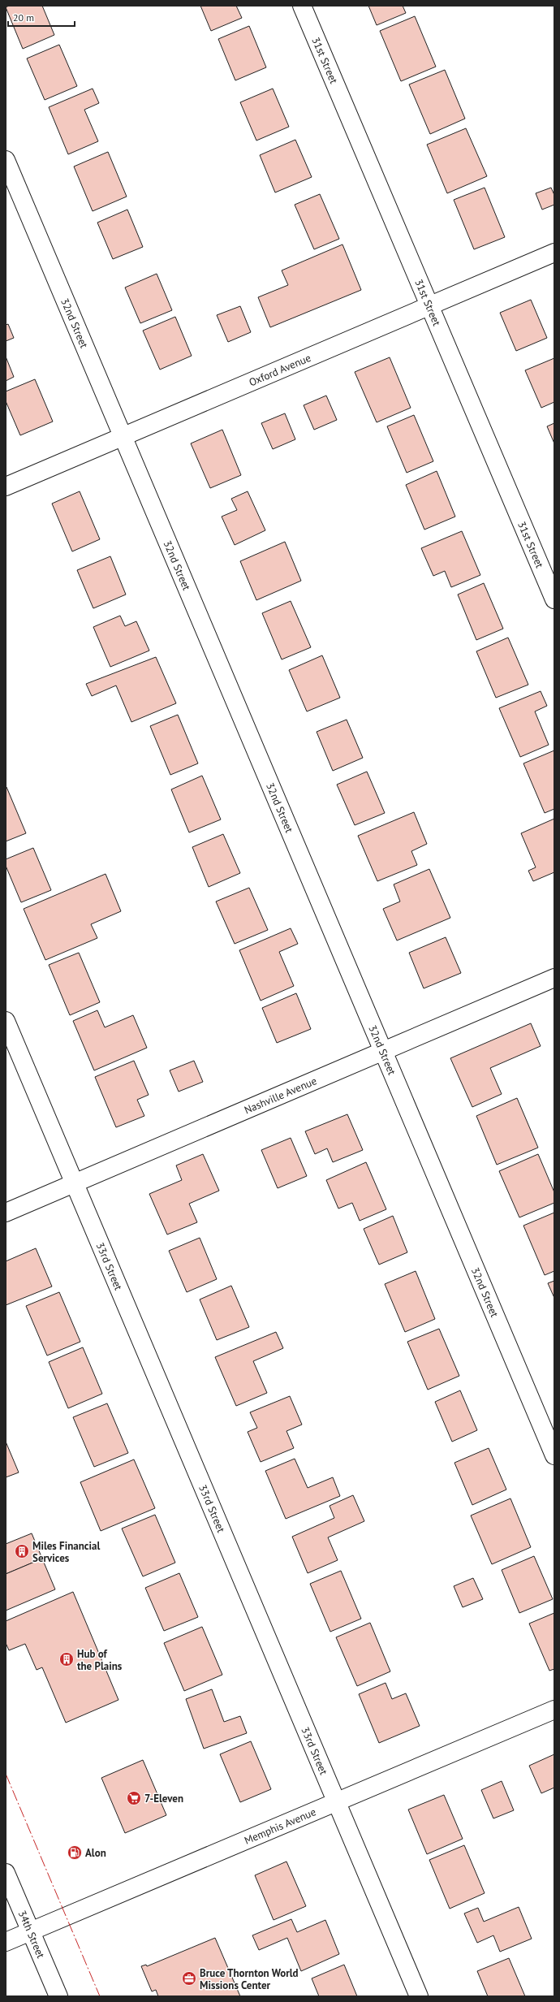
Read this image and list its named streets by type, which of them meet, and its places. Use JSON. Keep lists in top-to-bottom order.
{
  "streets": {
    "street": [
      "31st Street",
      "32nd Street",
      "Oxford Avenue",
      "Nashville Avenue",
      "33rd Street",
      "Memphis Avenue",
      "34th Street"
    ]
  },
  "crossings": [
    ["31st Street", "Oxford Avenue"],
    ["32nd Street", "Oxford Avenue"],
    ["32nd Street", "Nashville Avenue"],
    ["Nashville Avenue", "33rd Street"],
    ["33rd Street", "Memphis Avenue"],
    ["Memphis Avenue", "34th Street"]
  ],
  "places": {
    "building": ["Miles Financial Services", "Hub of the Plains"],
    "supermarket": ["7-Eleven"],
    "fuel station": ["Alon"],
    "office": ["Bruce Thornton World Missions Center"]
  },
  "scale_bar": "20 m"
}
